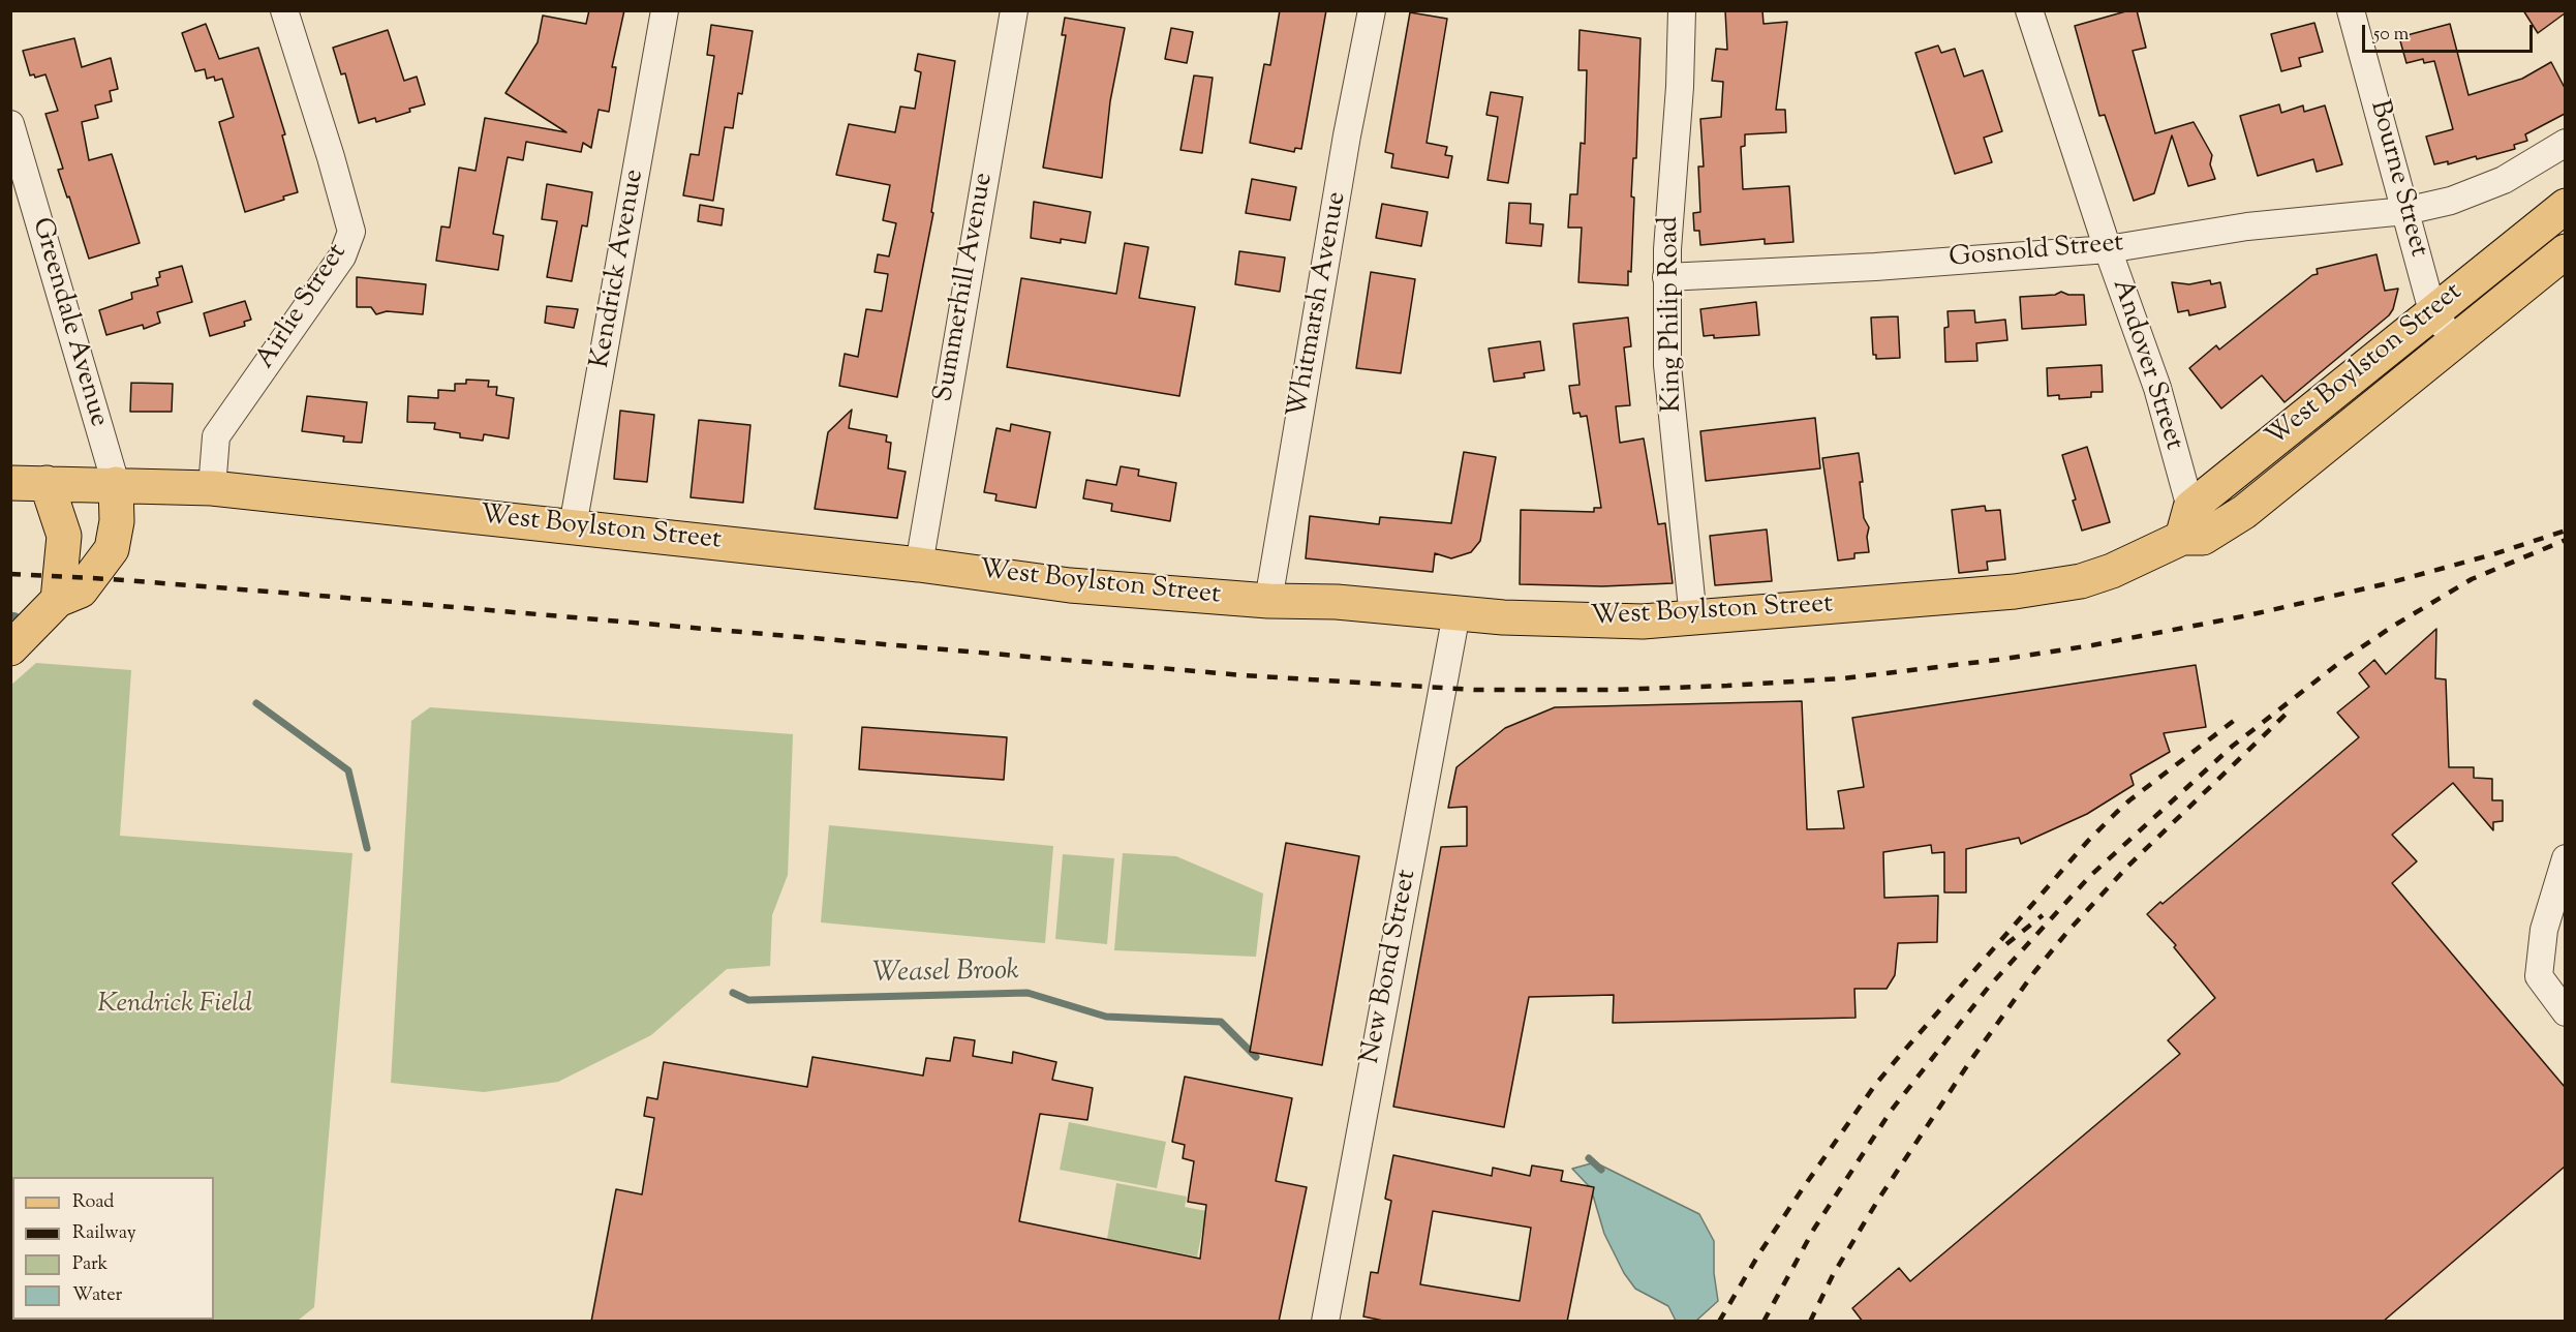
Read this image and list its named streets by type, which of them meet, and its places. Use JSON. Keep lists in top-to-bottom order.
{
  "streets": {
    "main road": ["West Boylston Street"],
    "street": [
      "Bourne Street",
      "Gosnold Street",
      "Kendrick Avenue",
      "Summerhill Avenue",
      "Whitmarsh Avenue",
      "Airlie Street",
      "King Philip Road",
      "Greendale Avenue",
      "Andover Street",
      "New Bond Street"
    ]
  },
  "crossings": [
    ["Bourne Street", "Gosnold Street"],
    ["Bourne Street", "West Boylston Street"],
    ["Gosnold Street", "King Philip Road"],
    ["Gosnold Street", "Andover Street"],
    ["Kendrick Avenue", "West Boylston Street"],
    ["Summerhill Avenue", "West Boylston Street"],
    ["Whitmarsh Avenue", "West Boylston Street"],
    ["Airlie Street", "West Boylston Street"],
    ["King Philip Road", "West Boylston Street"],
    ["Greendale Avenue", "West Boylston Street"],
    ["Andover Street", "West Boylston Street"],
    ["West Boylston Street", "New Bond Street"]
  ],
  "water": ["Weasel Brook"],
  "parks": ["Kendrick Field"],
  "legend": [
    "Road",
    "Railway",
    "Park",
    "Water"
  ],
  "scale_bar": "50 m"
}
